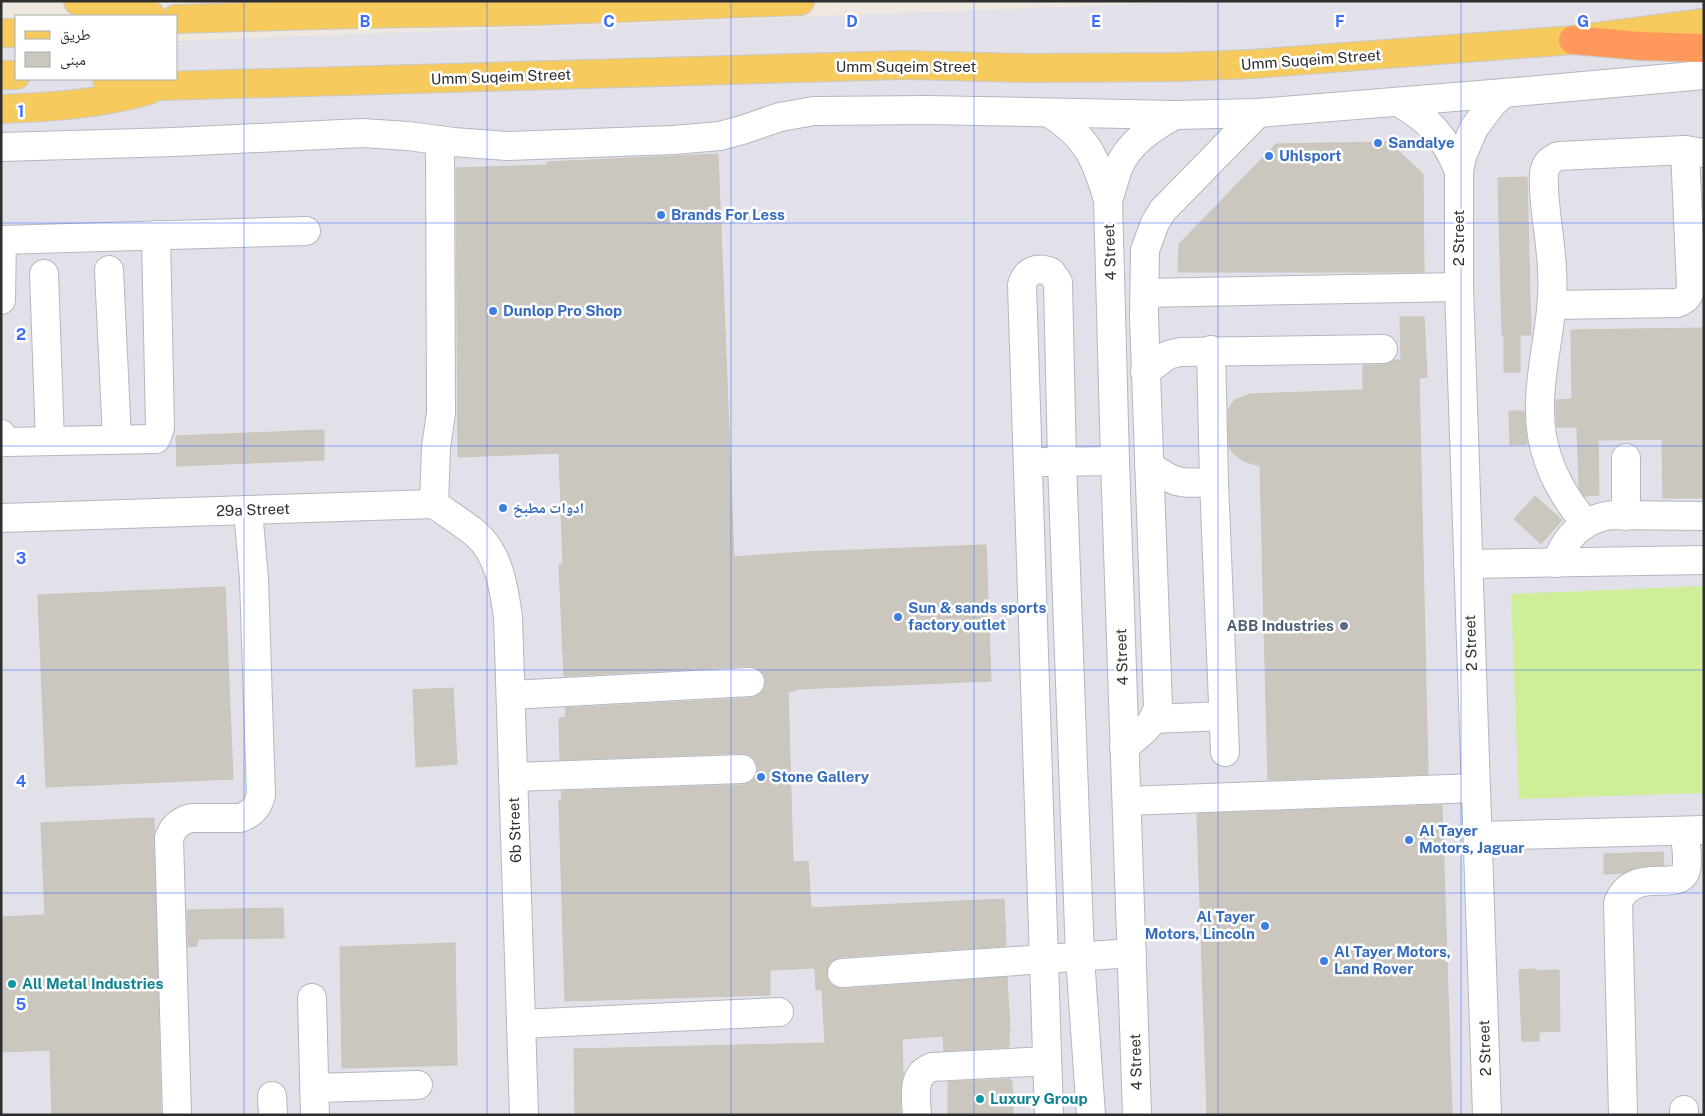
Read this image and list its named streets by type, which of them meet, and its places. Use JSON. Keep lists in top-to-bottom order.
{
  "streets": {
    "main road": ["Umm Suqeim Street"],
    "street": [
      "2 Street",
      "4 Street",
      "29a Street",
      "6b Street"
    ]
  },
  "crossings": [
    ["29a Street", "6b Street"]
  ],
  "places": [
    "Sandalye",
    "Uhlsport",
    "Brands For Less",
    "Dunlop Pro Shop",
    "ادوات مطبخ",
    "Sun & sands sports factory outlet",
    "ABB Industries",
    "Stone Gallery",
    "Al Tayer Motors, Jaguar",
    "Al Tayer Motors, Lincoln",
    "Al Tayer Motors, Land Rover",
    "All Metal Industries",
    "Luxury Group"
  ],
  "legend": ["طريق", "مبنى"],
  "grid": {
    "columns": [
      "B",
      "C",
      "D",
      "E",
      "F",
      "G"
    ],
    "rows": [
      "1",
      "2",
      "3",
      "4",
      "5"
    ]
  }
}
